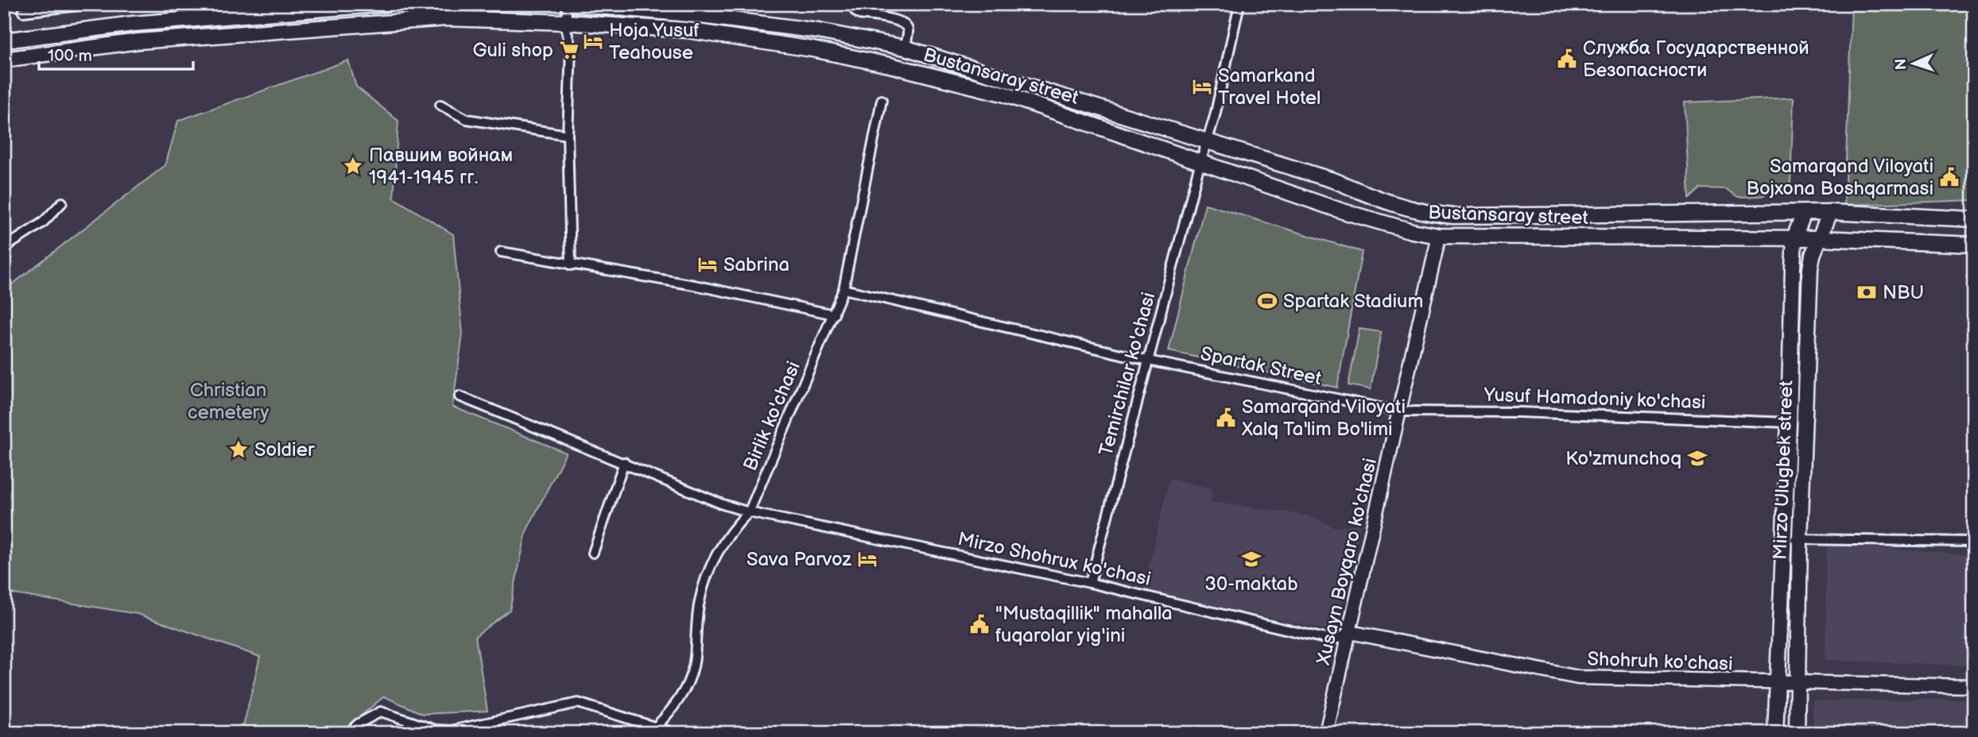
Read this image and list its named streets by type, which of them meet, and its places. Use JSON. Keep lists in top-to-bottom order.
{
  "streets": {
    "main road": [
      "Bustansaray street",
      "Mirzo Ulugbek street",
      "Xusayn Boyqaro ko'chasi",
      "Shohruh ko'chasi"
    ],
    "street": [
      "Spartak Street",
      "Temirchilar ko'chasi",
      "Yusuf Hamadoniy ko'chasi",
      "Birlik ko'chasi",
      "Mirzo Shohrux ko'chasi"
    ]
  },
  "crossings": [
    ["Bustansaray street", "Temirchilar ko'chasi"],
    ["Bustansaray street", "Mirzo Ulugbek street"],
    ["Bustansaray street", "Xusayn Boyqaro ko'chasi"],
    ["Spartak Street", "Temirchilar ko'chasi"],
    ["Spartak Street", "Yusuf Hamadoniy ko'chasi"],
    ["Spartak Street", "Birlik ko'chasi"],
    ["Spartak Street", "Xusayn Boyqaro ko'chasi"],
    ["Temirchilar ko'chasi", "Mirzo Shohrux ko'chasi"],
    ["Yusuf Hamadoniy ko'chasi", "Mirzo Ulugbek street"],
    ["Yusuf Hamadoniy ko'chasi", "Xusayn Boyqaro ko'chasi"],
    ["Birlik ko'chasi", "Mirzo Shohrux ko'chasi"],
    ["Mirzo Ulugbek street", "Shohruh ko'chasi"],
    ["Mirzo Shohrux ko'chasi", "Xusayn Boyqaro ko'chasi"],
    ["Mirzo Shohrux ko'chasi", "Shohruh ko'chasi"],
    ["Xusayn Boyqaro ko'chasi", "Shohruh ko'chasi"]
  ],
  "parks": ["Christian cemetery"],
  "places": {
    "hotel": [
      "Hoja Yusuf Teahouse",
      "Samarkand Travel Hotel",
      "Sabrina",
      "Sava Parvoz"
    ],
    "supermarket": ["Guli shop"],
    "public building": [
      "Служба Государственной Безопасности",
      "Samarqand Viloyati Bojxona Boshqarmasi",
      "Samarqand Viloyati Xalq Ta'lim Bo'limi",
      "\"Mustaqillik\" mahalla fuqarolar yig'ini"
    ],
    "place": ["Павшим войнам 1941-1945 гг.", "Soldier"],
    "bank": ["NBU"],
    "sports": ["Spartak Stadium"],
    "school or university": ["Ko'zmunchoq", "30-maktab"]
  },
  "scale_bar": "100 m",
  "north": "left"
}
